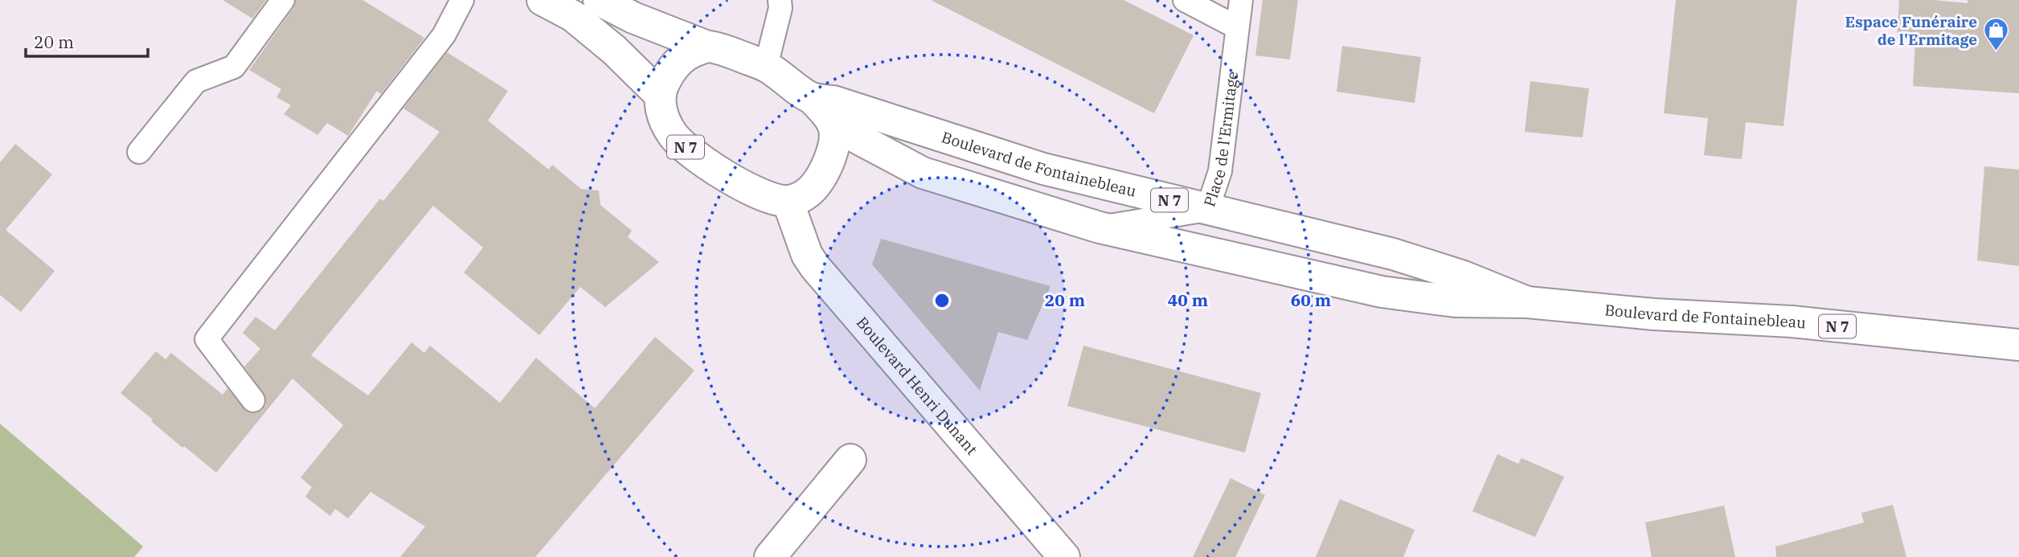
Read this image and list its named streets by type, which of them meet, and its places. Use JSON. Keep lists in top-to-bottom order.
{
  "streets": {
    "main road": ["N 7", "Boulevard de Fontainebleau", "Boulevard Henri Dunant"],
    "lane": ["Place de l'Ermitage"]
  },
  "crossings": [
    ["Place de l'Ermitage", "Boulevard de Fontainebleau"],
    ["N 7", "Boulevard de Fontainebleau"],
    ["N 7", "Boulevard Henri Dunant"],
    ["Boulevard de Fontainebleau", "Boulevard Henri Dunant"]
  ],
  "places": {
    "shop": ["Espace Funéraire de l'Ermitage"]
  },
  "scale_bar": "20 m",
  "rings": ["20 m", "40 m", "60 m"]
}
